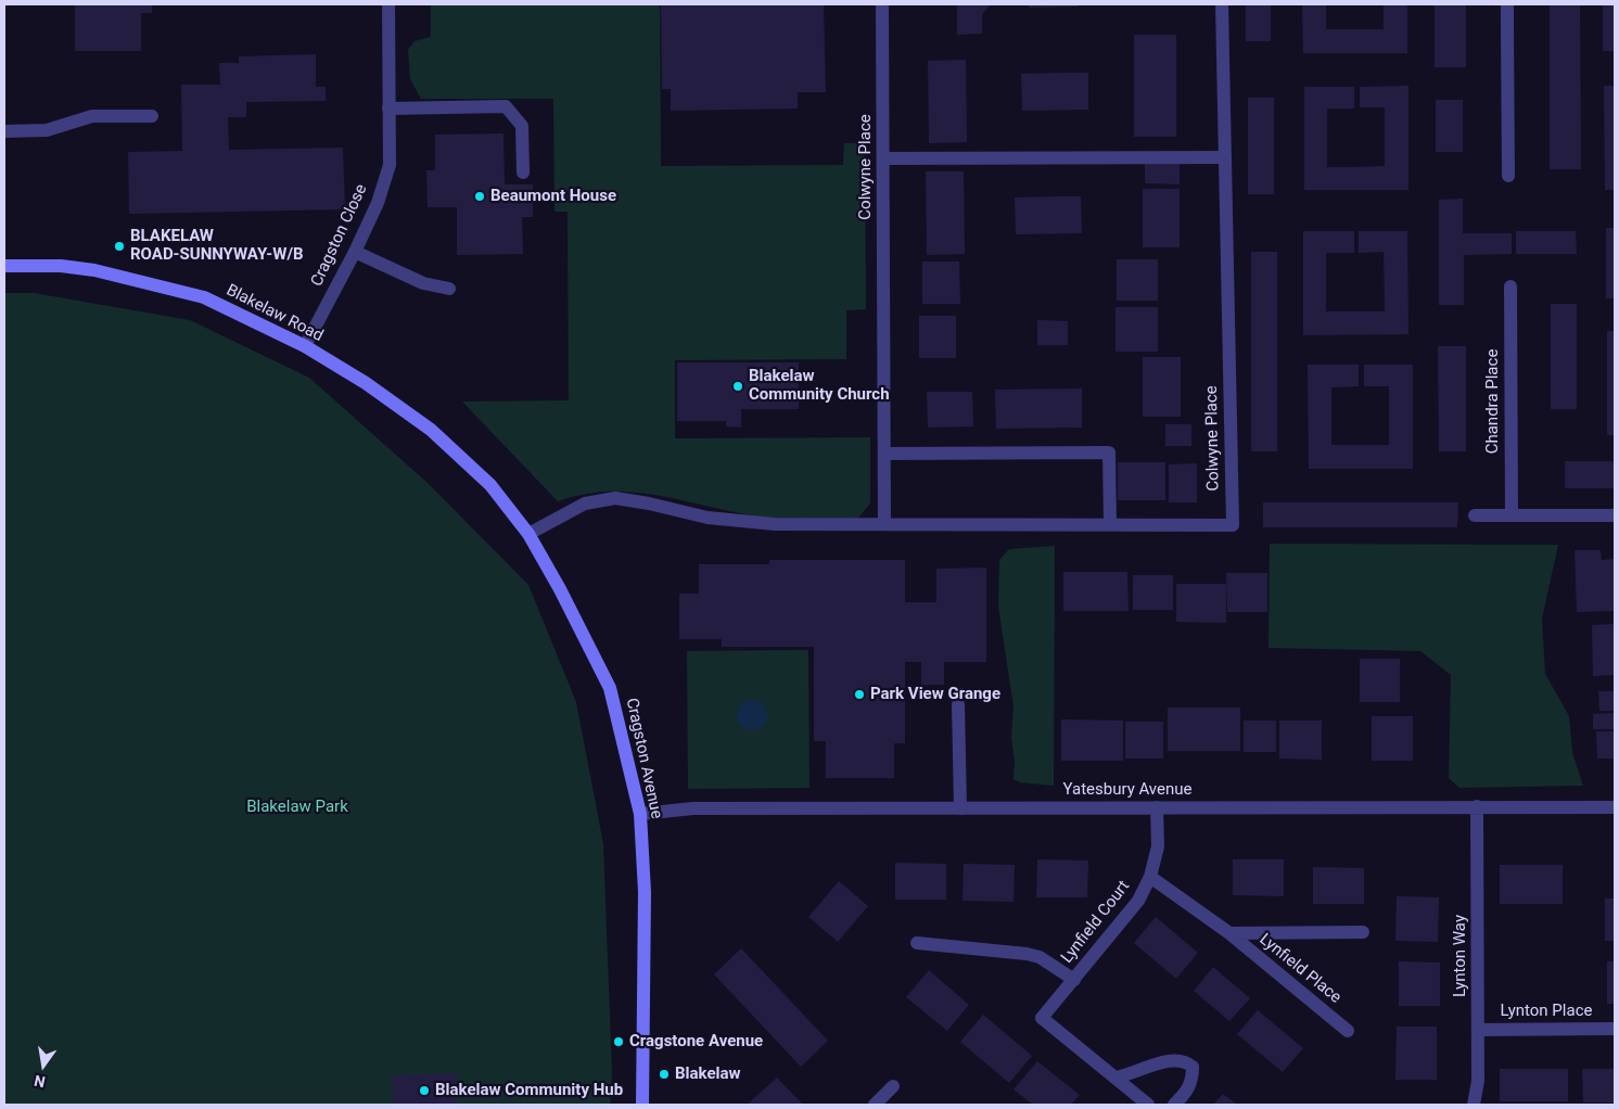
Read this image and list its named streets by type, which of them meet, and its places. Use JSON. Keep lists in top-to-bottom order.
{
  "streets": {
    "street": [
      "Colwyne Place",
      "Cragston Close",
      "Blakelaw Road",
      "Chandra Place",
      "Cragston Avenue",
      "Yatesbury Avenue",
      "Lynfield Court",
      "Lynton Way",
      "Lynfield Place",
      "Lynton Place"
    ]
  },
  "crossings": [
    ["Colwyne Place", "Cragston Avenue"],
    ["Cragston Close", "Blakelaw Road"],
    ["Blakelaw Road", "Cragston Avenue"],
    ["Cragston Avenue", "Yatesbury Avenue"],
    ["Yatesbury Avenue", "Lynfield Court"],
    ["Yatesbury Avenue", "Lynton Way"],
    ["Lynfield Court", "Lynfield Place"],
    ["Lynton Way", "Lynton Place"]
  ],
  "parks": ["Blakelaw Park"],
  "places": [
    "Beaumont House",
    "BLAKELAW ROAD-SUNNYWAY-W/B",
    "Blakelaw Community Church",
    "Park View Grange",
    "Cragstone Avenue",
    "Blakelaw",
    "Blakelaw Community Hub"
  ],
  "north": "bottom"
}
